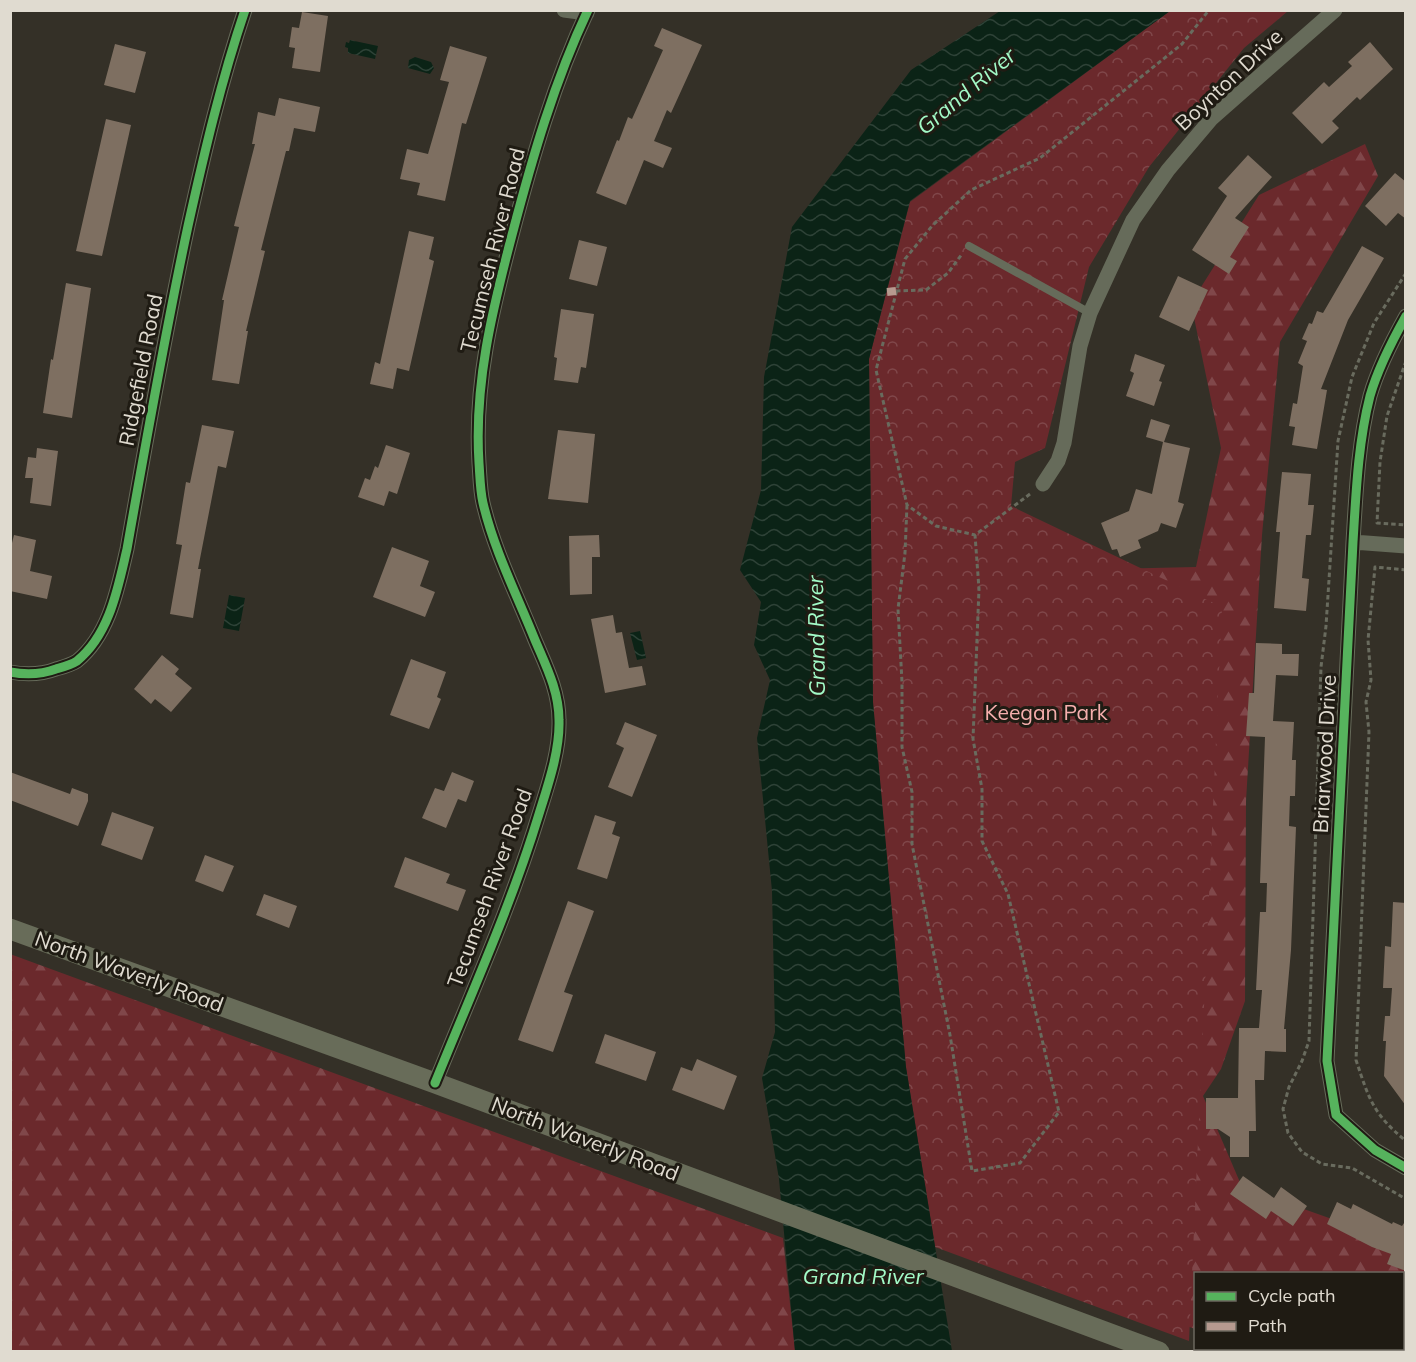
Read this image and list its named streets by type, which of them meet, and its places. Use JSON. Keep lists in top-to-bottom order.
{
  "streets": {
    "main road": ["North Waverly Road"],
    "street": [
      "Boynton Drive",
      "Tecumseh River Road",
      "Ridgefield Road",
      "Briarwood Drive"
    ]
  },
  "crossings": [
    ["Tecumseh River Road", "North Waverly Road"]
  ],
  "water": ["Grand River"],
  "parks": ["Keegan Park"],
  "legend": ["Cycle path", "Path"]
}
